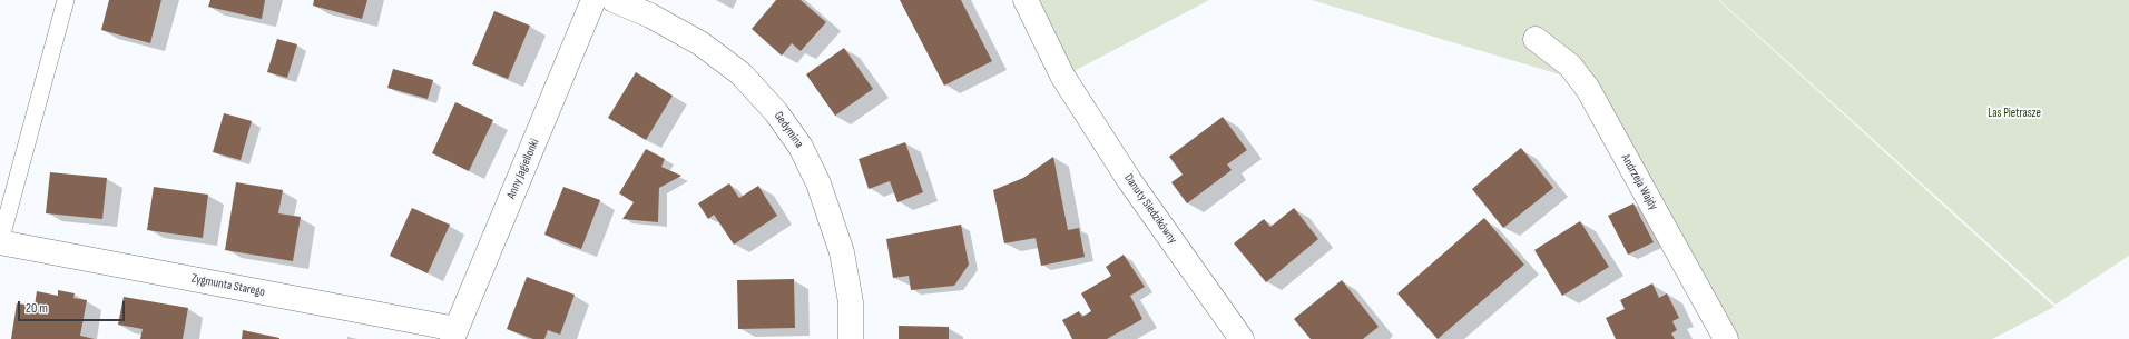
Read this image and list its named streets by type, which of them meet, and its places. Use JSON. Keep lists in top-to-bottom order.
{
  "streets": {
    "street": [
      "Gedymina",
      "Anny Jagiellonki",
      "Andrzeja Wajdy",
      "Danuty Siedzikówny",
      "Zygmunta Starego"
    ]
  },
  "crossings": [
    ["Anny Jagiellonki", "Zygmunta Starego"]
  ],
  "parks": ["Las Pietrasze"],
  "scale_bar": "20 m"
}
